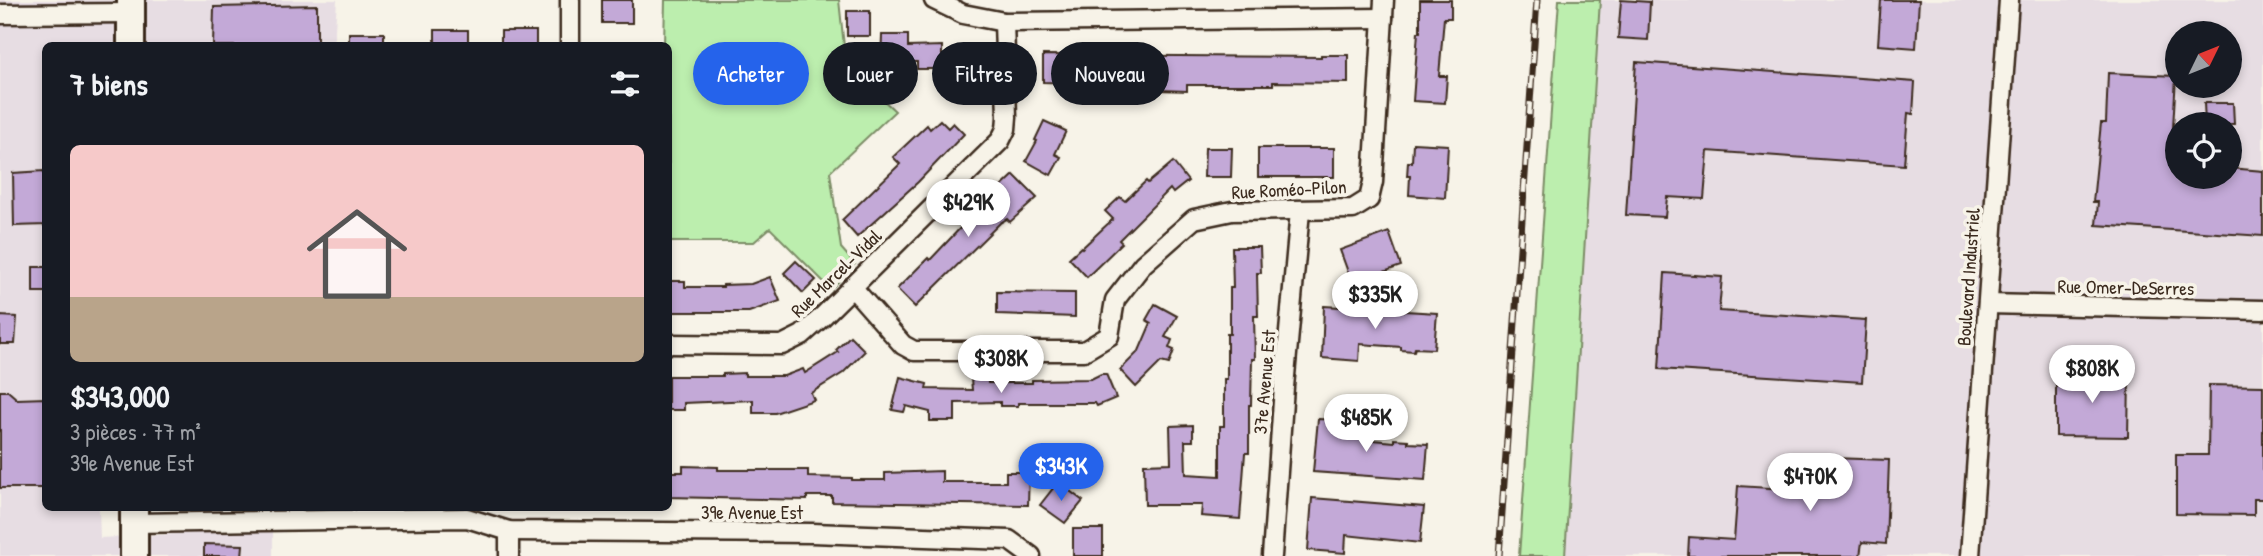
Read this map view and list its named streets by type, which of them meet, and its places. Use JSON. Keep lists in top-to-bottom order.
{
  "streets": {
    "street": [
      "Rue Roméo-Pilon",
      "Rue Marcel-Vidal",
      "Boulevard Industriel",
      "Rue Omer-DeSerres",
      "37e Avenue Est",
      "39e Avenue Est"
    ]
  },
  "crossings": [
    ["Rue Roméo-Pilon", "Rue Marcel-Vidal"],
    ["Rue Roméo-Pilon", "37e Avenue Est"],
    ["Boulevard Industriel", "Rue Omer-DeSerres"]
  ],
  "north": "top right",
  "page": {
    "chip": [
      "Acheter",
      "Louer",
      "Filtres",
      "Nouveau"
    ],
    "heading": "7 biens",
    "list": [
      {
        "name": "$343,000",
        "note": "3 pièces · 77 m² · 39e Avenue Est"
      }
    ],
    "price": [
      "$429K",
      "$335K",
      "$308K",
      "$808K",
      "$485K",
      "$343K",
      "$470K"
    ]
  }
}
